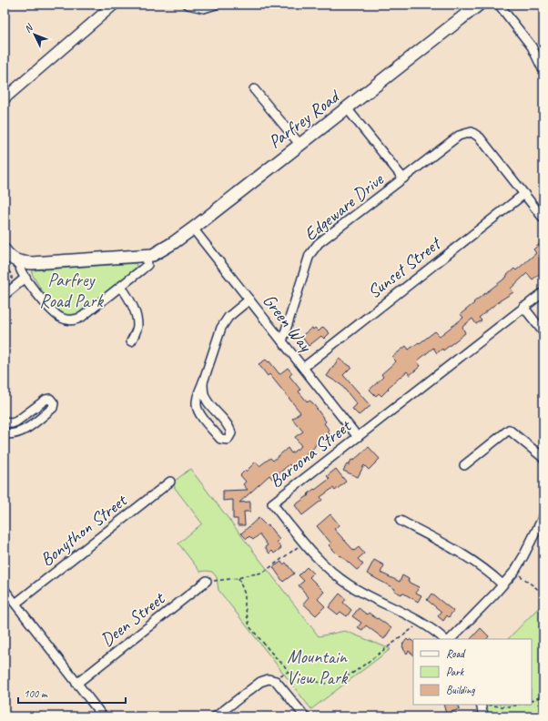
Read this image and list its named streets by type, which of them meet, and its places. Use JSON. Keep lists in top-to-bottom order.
{
  "streets": {
    "main road": ["Parfrey Road"],
    "street": [
      "Edgeware Drive",
      "Sunset Street",
      "Green Way",
      "Baroona Street",
      "Bonython Street",
      "Deen Street"
    ]
  },
  "crossings": [
    ["Parfrey Road", "Green Way"],
    ["Edgeware Drive", "Sunset Street"],
    ["Edgeware Drive", "Green Way"],
    ["Sunset Street", "Green Way"],
    ["Green Way", "Baroona Street"]
  ],
  "parks": ["Parfrey Road Park", "Mountain View Park"],
  "legend": ["Road", "Park", "Building"],
  "scale_bar": "100 m",
  "north": "top left"
}
